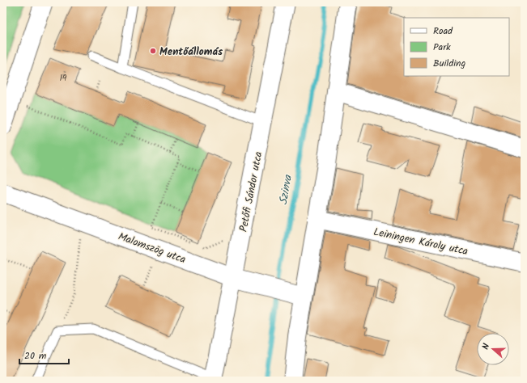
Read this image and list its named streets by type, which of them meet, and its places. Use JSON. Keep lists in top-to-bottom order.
{
  "streets": {
    "street": ["Petőfi Sándor utca", "Leiningen Károly utca", "Malomszög utca"]
  },
  "crossings": [
    ["Petőfi Sándor utca", "Malomszög utca"]
  ],
  "water": ["Szinva"],
  "places": ["Mentőállomás"],
  "house_numbers": ["19"],
  "legend": ["Road", "Park", "Building"],
  "scale_bar": "20 m",
  "north": "left"
}
